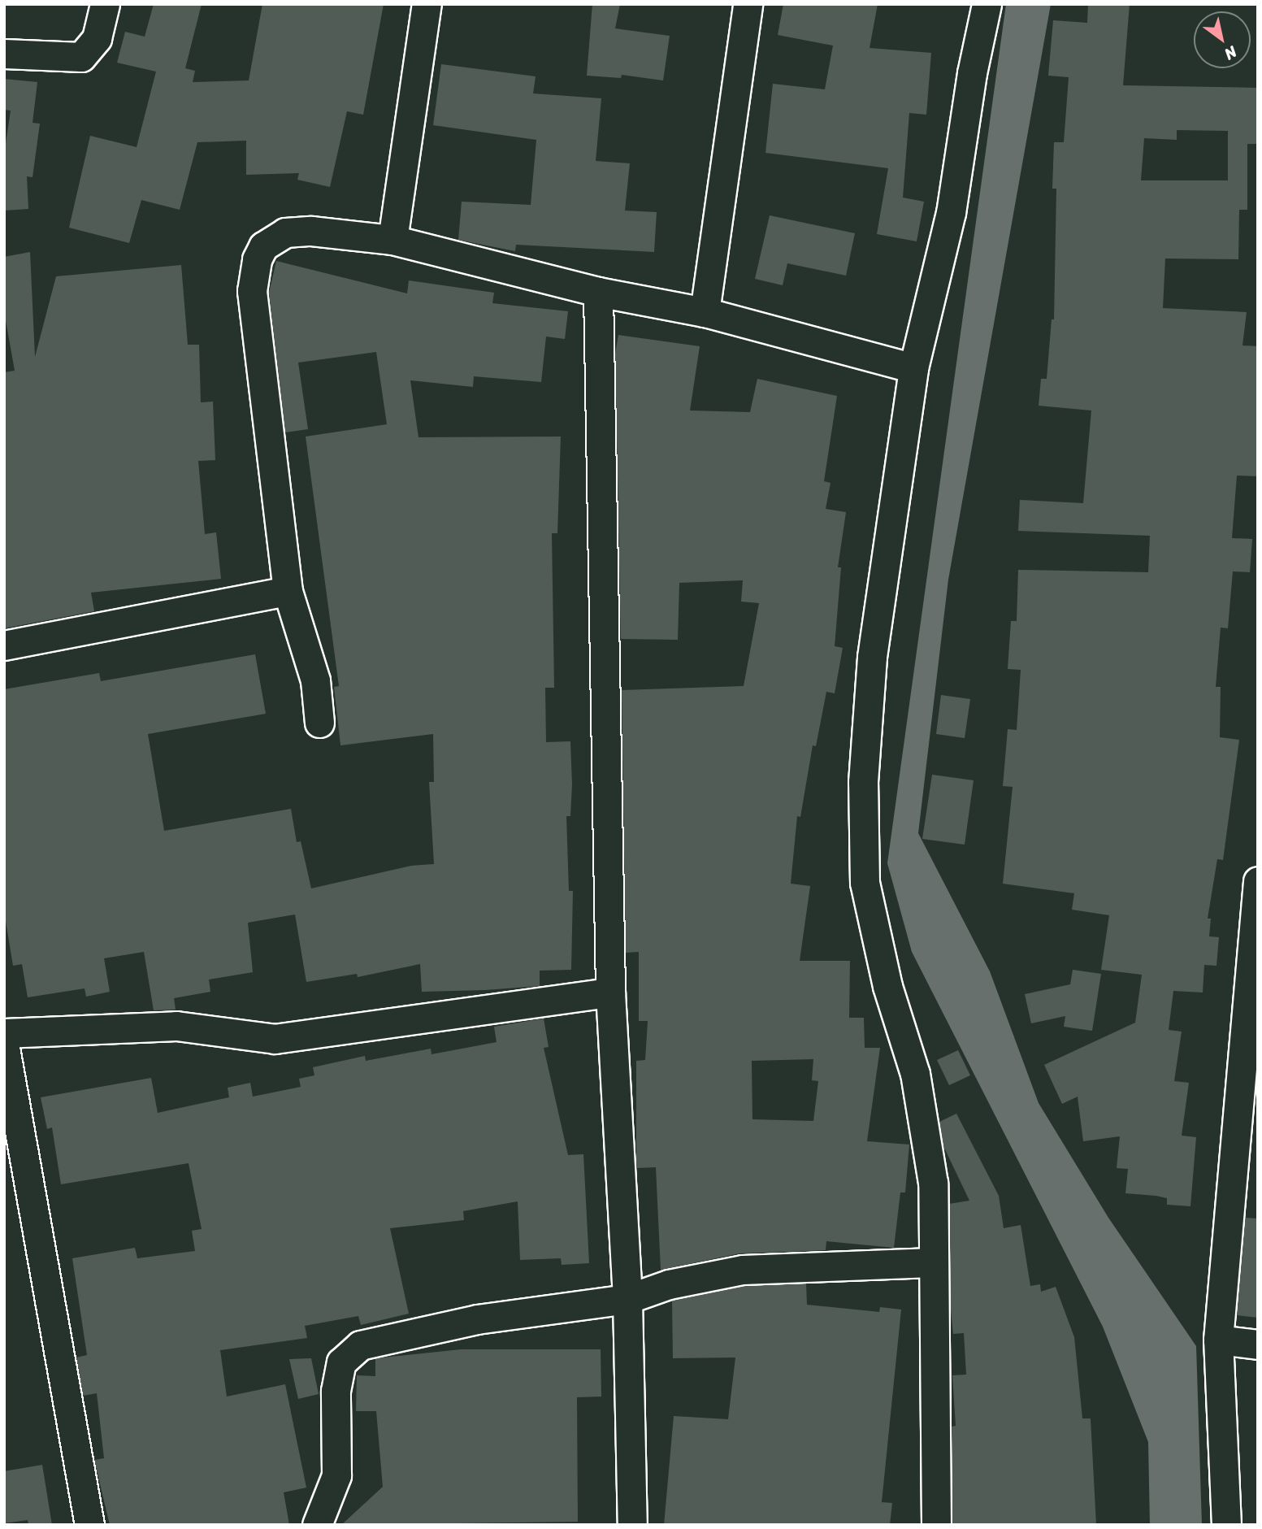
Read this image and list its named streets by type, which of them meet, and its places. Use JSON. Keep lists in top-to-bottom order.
{
  "north": "bottom right"
}
